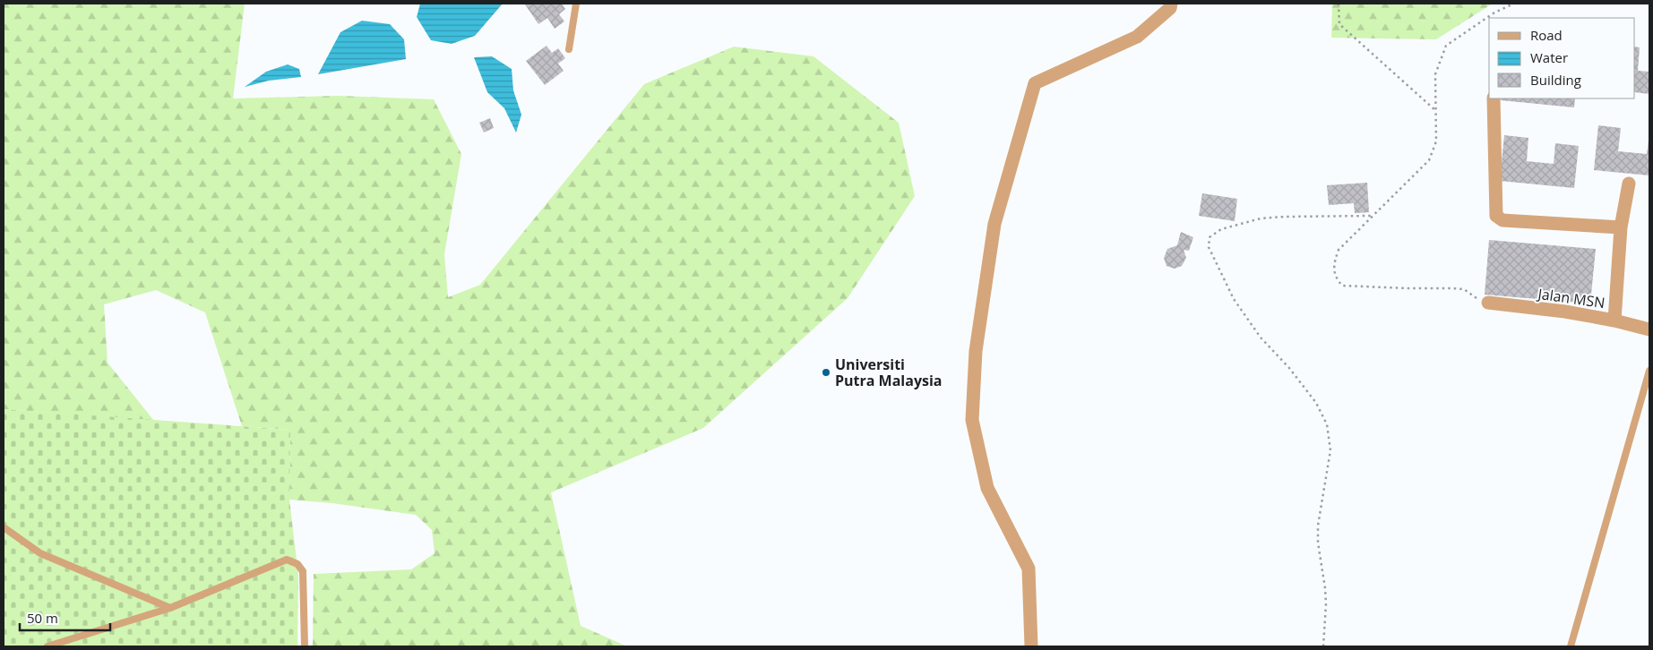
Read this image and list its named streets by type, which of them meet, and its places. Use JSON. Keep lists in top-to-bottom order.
{
  "streets": {
    "street": ["Jalan MSN"]
  },
  "places": ["Universiti Putra Malaysia"],
  "legend": ["Road", "Water", "Building"],
  "scale_bar": "50 m"
}
